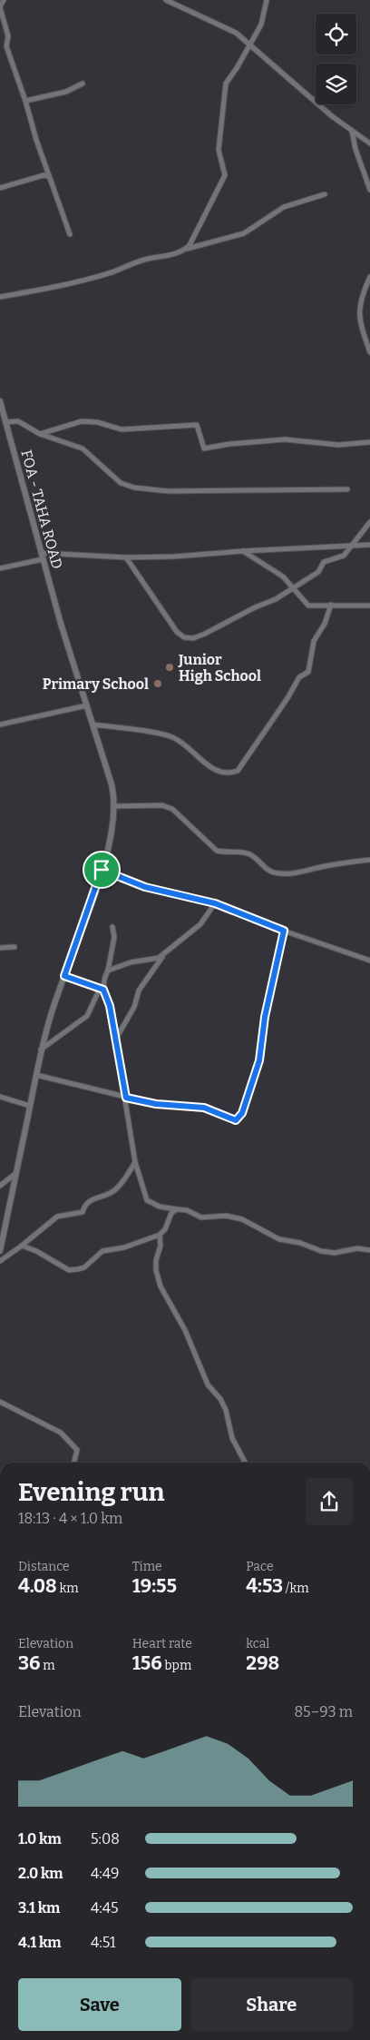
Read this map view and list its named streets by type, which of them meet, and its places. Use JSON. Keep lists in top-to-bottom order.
{
  "streets": {
    "street": ["FOA - TAHA ROAD"]
  },
  "places": ["Junior High School", "Primary School"],
  "page": {
    "heading": ["Evening run", "18:13 · 4 × 1.0 km"],
    "stats": [
      ["Distance", "4.08 km"],
      ["Time", "19:55"],
      ["Pace", "4:53 /km"],
      ["Elevation", "36 m"],
      ["Heart rate", "156 bpm"],
      ["kcal", "298"]
    ],
    "chart": ["Elevation", "85–93 m"],
    "list": [
      {
        "name": "1.0 km",
        "note": "5:08"
      },
      {
        "name": "2.0 km",
        "note": "4:49"
      },
      {
        "name": "3.1 km",
        "note": "4:45"
      },
      {
        "name": "4.1 km",
        "note": "4:51"
      }
    ],
    "buttons": ["Save", "Share"]
  }
}
